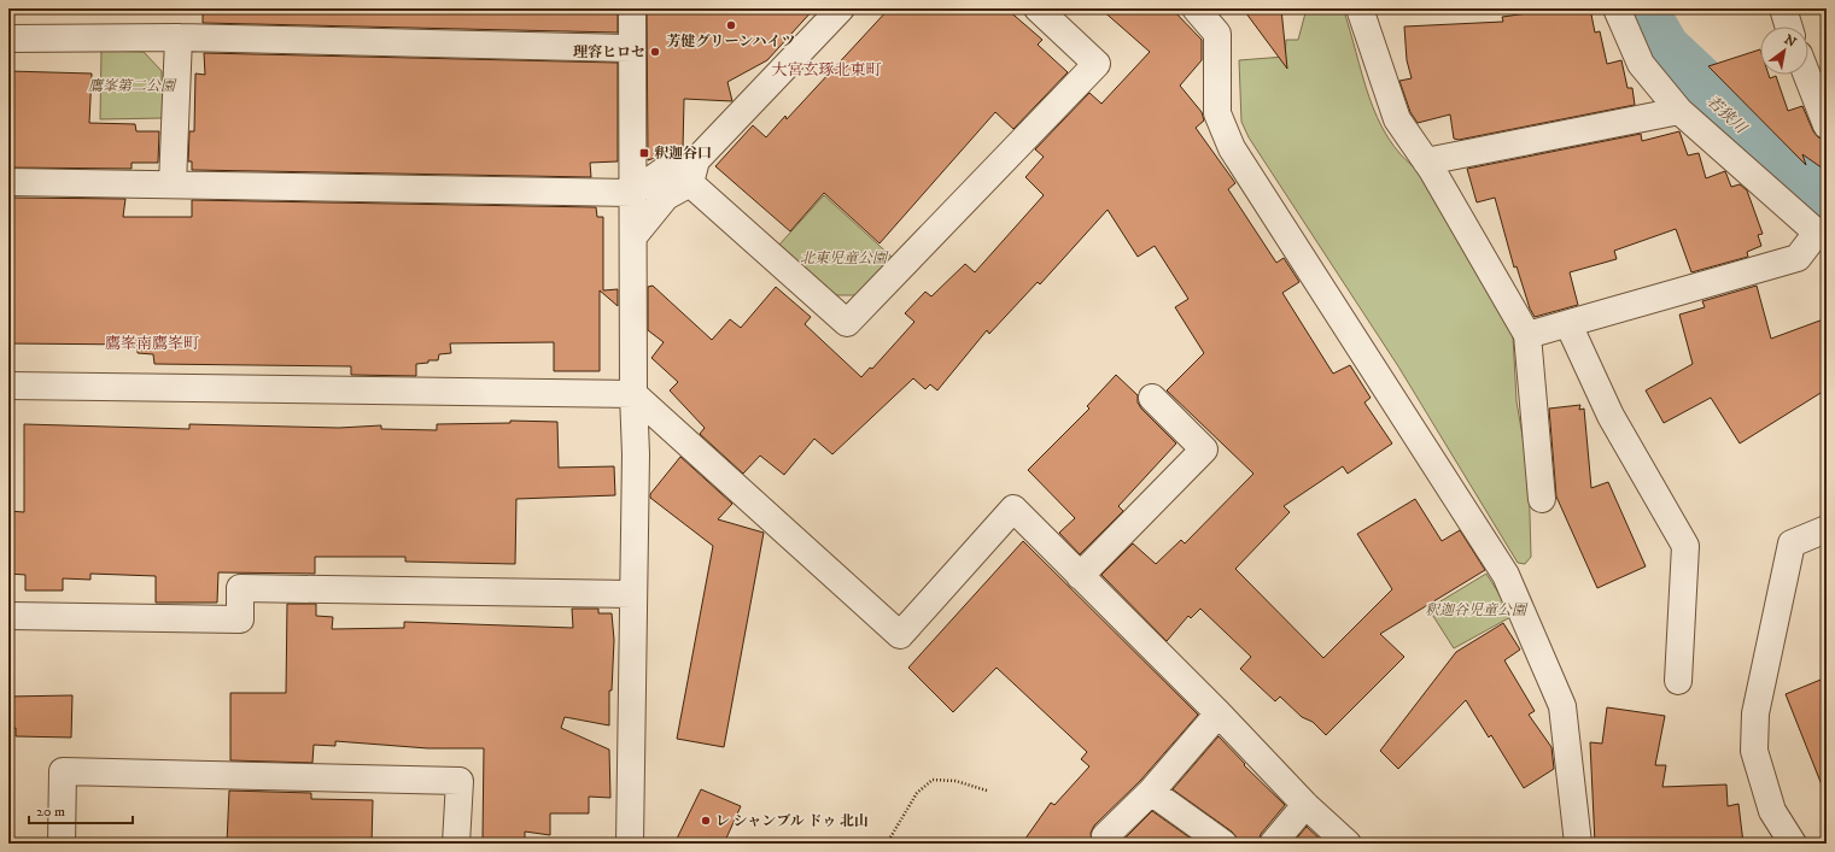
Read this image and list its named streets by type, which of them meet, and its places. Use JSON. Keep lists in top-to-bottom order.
{
  "districts": ["大宮玄琢北東町", "鷹峯南鷹峯町"],
  "water": ["若狭川"],
  "parks": ["鷹峯第二公園", "北東児童公園", "釈迦谷児童公園"],
  "places": {
    "other": ["芳健グリーンハイツ", "理容ヒロセ", "レ シャンブル ドゥ 北山"],
    "transit": ["釈迦谷口"]
  },
  "scale_bar": "20 m",
  "north": "top right"
}
